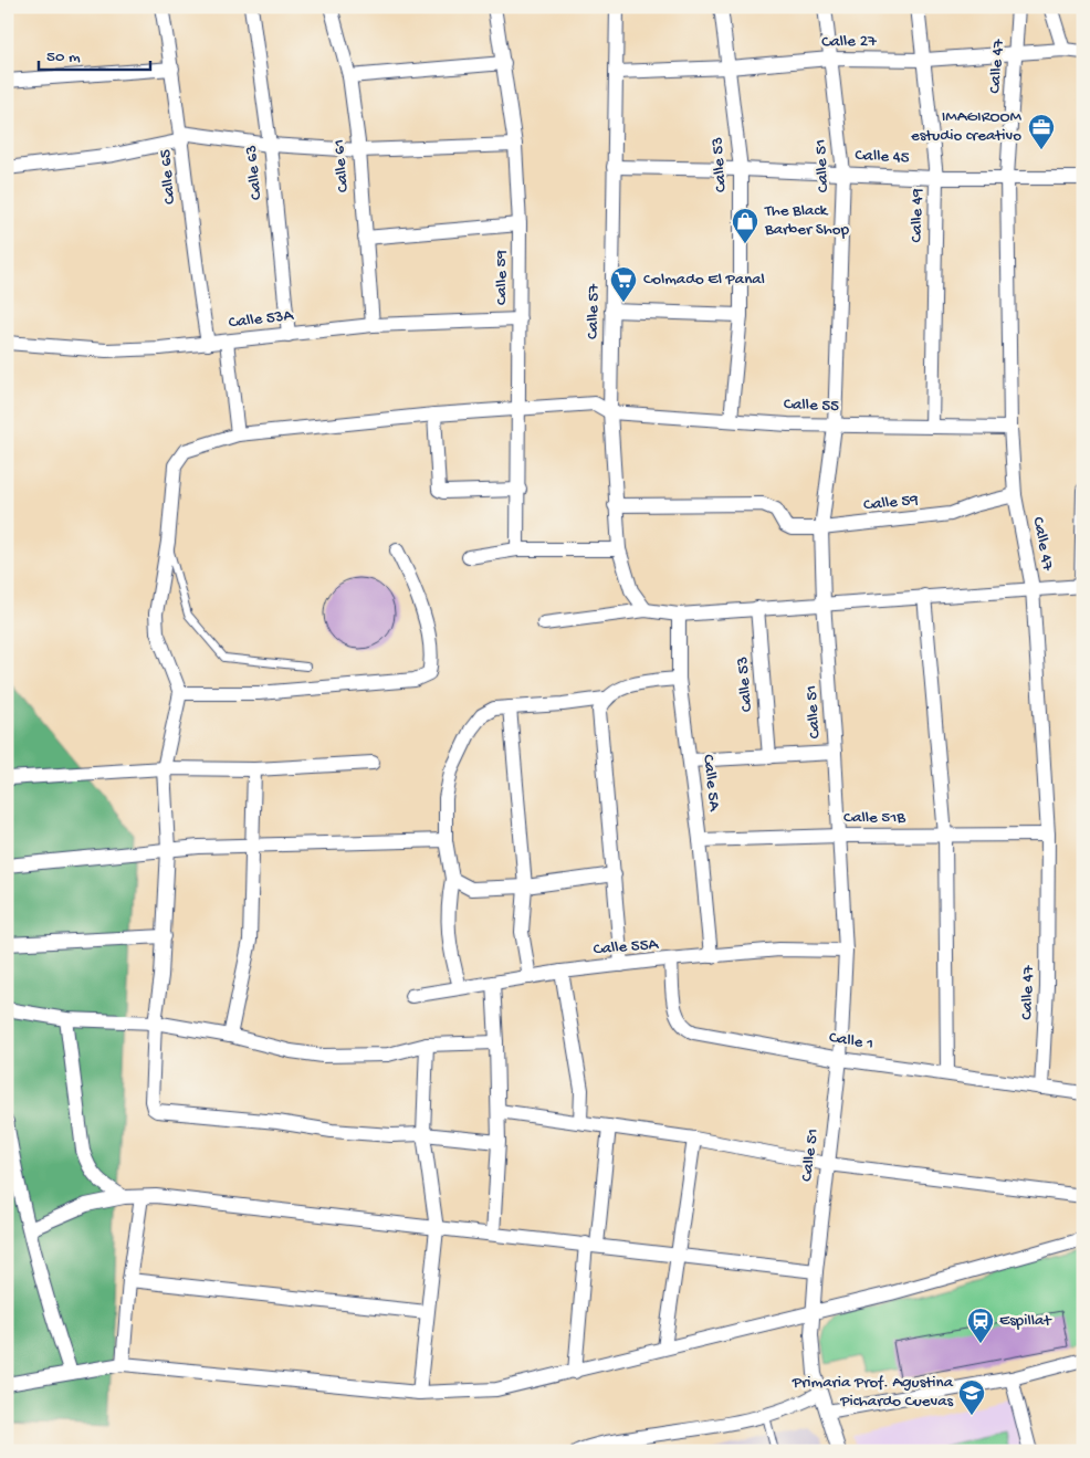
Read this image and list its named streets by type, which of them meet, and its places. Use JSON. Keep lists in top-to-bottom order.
{
  "streets": {
    "street": [
      "Calle 27",
      "Calle 47",
      "Calle 45",
      "Calle 53",
      "Calle 61",
      "Calle 51",
      "Calle 63",
      "Calle 65",
      "Calle 49",
      "Calle 59",
      "Calle 57",
      "Calle 53A",
      "Calle 55",
      "Calle 5A",
      "Calle 51B",
      "Calle 55A",
      "Calle 1"
    ]
  },
  "crossings": [
    ["Calle 27", "Calle 47"],
    ["Calle 27", "Calle 53"],
    ["Calle 27", "Calle 51"],
    ["Calle 27", "Calle 49"],
    ["Calle 27", "Calle 57"],
    ["Calle 47", "Calle 45"],
    ["Calle 47", "Calle 59"],
    ["Calle 47", "Calle 55"],
    ["Calle 47", "Calle 51B"],
    ["Calle 47", "Calle 1"],
    ["Calle 45", "Calle 53"],
    ["Calle 45", "Calle 51"],
    ["Calle 45", "Calle 49"],
    ["Calle 45", "Calle 57"],
    ["Calle 53", "Calle 55"],
    ["Calle 61", "Calle 53A"],
    ["Calle 51", "Calle 59"],
    ["Calle 51", "Calle 55"],
    ["Calle 51", "Calle 51B"],
    ["Calle 51", "Calle 55A"],
    ["Calle 51", "Calle 1"],
    ["Calle 63", "Calle 53A"],
    ["Calle 65", "Calle 53A"],
    ["Calle 49", "Calle 55"],
    ["Calle 59", "Calle 57"],
    ["Calle 59", "Calle 53A"],
    ["Calle 59", "Calle 55"],
    ["Calle 57", "Calle 55"],
    ["Calle 5A", "Calle 51B"],
    ["Calle 5A", "Calle 55A"],
    ["Calle 55A", "Calle 1"]
  ],
  "places": {
    "office": ["IMAGIROOM estudio creativo"],
    "shop": ["The Black Barber Shop"],
    "supermarket": ["Colmado El Panal"],
    "station": ["Espillat"],
    "school or university": ["Primaria Prof. Agustina Pichardo Cuevas"]
  },
  "scale_bar": "50 m"
}
